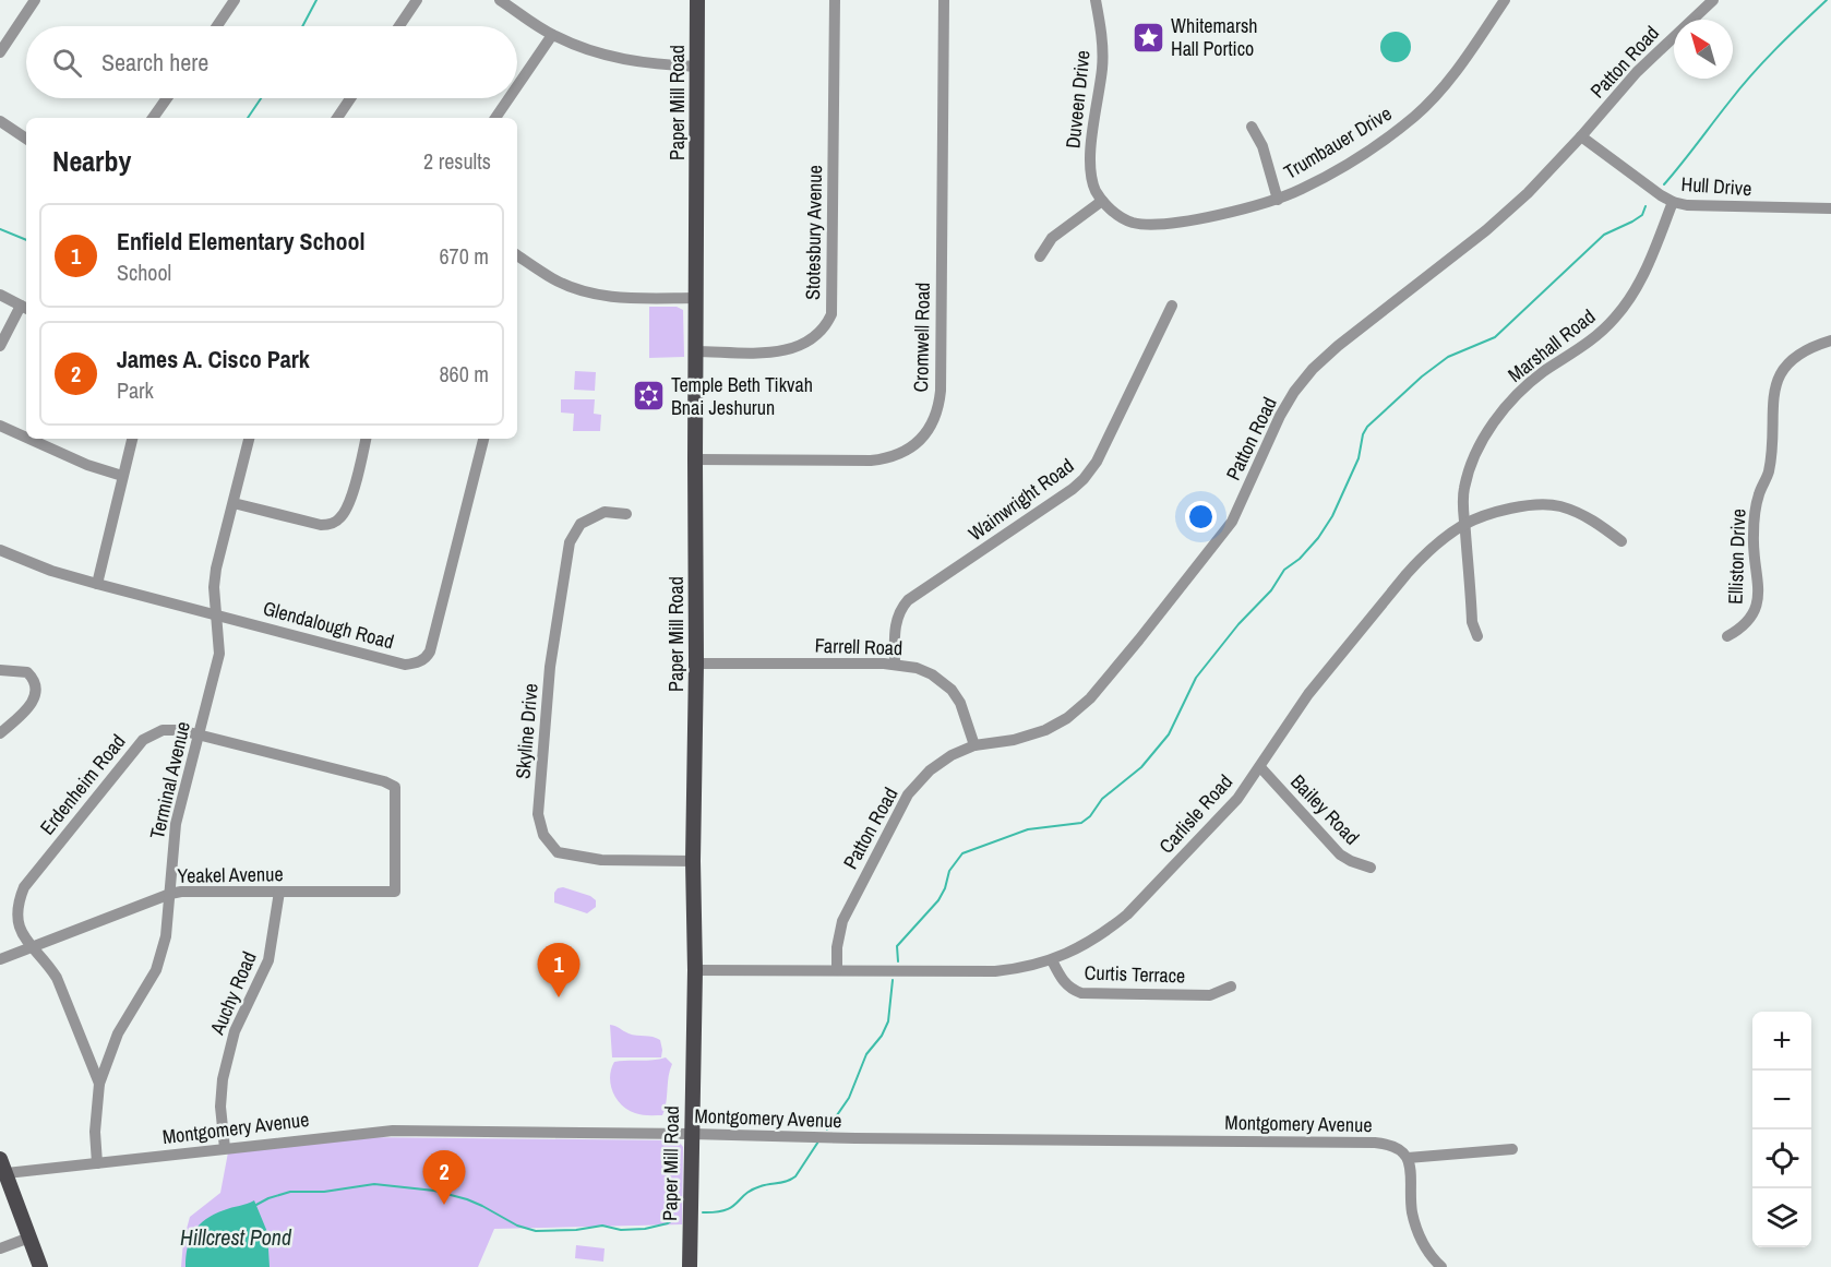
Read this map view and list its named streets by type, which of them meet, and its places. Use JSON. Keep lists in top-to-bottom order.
{
  "streets": {
    "main road": ["Paper Mill Road"],
    "street": [
      "Patton Road",
      "Duveen Drive",
      "Trumbauer Drive",
      "Hull Drive",
      "Stotesbury Avenue",
      "Cromwell Road",
      "Marshall Road",
      "Wainwright Road",
      "Elliston Drive",
      "Glendalough Road",
      "Farrell Road",
      "Skyline Drive",
      "Terminal Avenue",
      "Erdenheim Road",
      "Bailey Road",
      "Carlisle Road",
      "Yeakel Avenue",
      "Curtis Terrace",
      "Auchy Road",
      "Montgomery Avenue"
    ]
  },
  "crossings": [
    ["Patton Road", "Hull Drive"],
    ["Patton Road", "Farrell Road"],
    ["Patton Road", "Carlisle Road"],
    ["Duveen Drive", "Trumbauer Drive"],
    ["Paper Mill Road", "Stotesbury Avenue"],
    ["Paper Mill Road", "Cromwell Road"],
    ["Paper Mill Road", "Farrell Road"],
    ["Paper Mill Road", "Skyline Drive"],
    ["Paper Mill Road", "Carlisle Road"],
    ["Paper Mill Road", "Montgomery Avenue"],
    ["Hull Drive", "Marshall Road"],
    ["Marshall Road", "Carlisle Road"],
    ["Wainwright Road", "Farrell Road"],
    ["Glendalough Road", "Terminal Avenue"],
    ["Terminal Avenue", "Erdenheim Road"],
    ["Terminal Avenue", "Yeakel Avenue"],
    ["Terminal Avenue", "Montgomery Avenue"],
    ["Erdenheim Road", "Yeakel Avenue"],
    ["Bailey Road", "Carlisle Road"],
    ["Carlisle Road", "Curtis Terrace"],
    ["Yeakel Avenue", "Auchy Road"],
    ["Auchy Road", "Montgomery Avenue"]
  ],
  "water": ["Hillcrest Pond"],
  "places": {
    "place": ["Whitemarsh Hall Portico"],
    "synagogue": ["Temple Beth Tikvah Bnai Jeshurun"]
  },
  "north": "top left",
  "page": {
    "search": "Search here",
    "heading": ["Nearby", "2 results"],
    "list": [
      {
        "mark": "1",
        "name": "Enfield Elementary School",
        "note": "School",
        "value": "670 m"
      },
      {
        "mark": "2",
        "name": "James A. Cisco Park",
        "note": "Park",
        "value": "860 m"
      }
    ],
    "pins": ["1", "2"],
    "map_buttons": ["+", "−"]
  }
}
